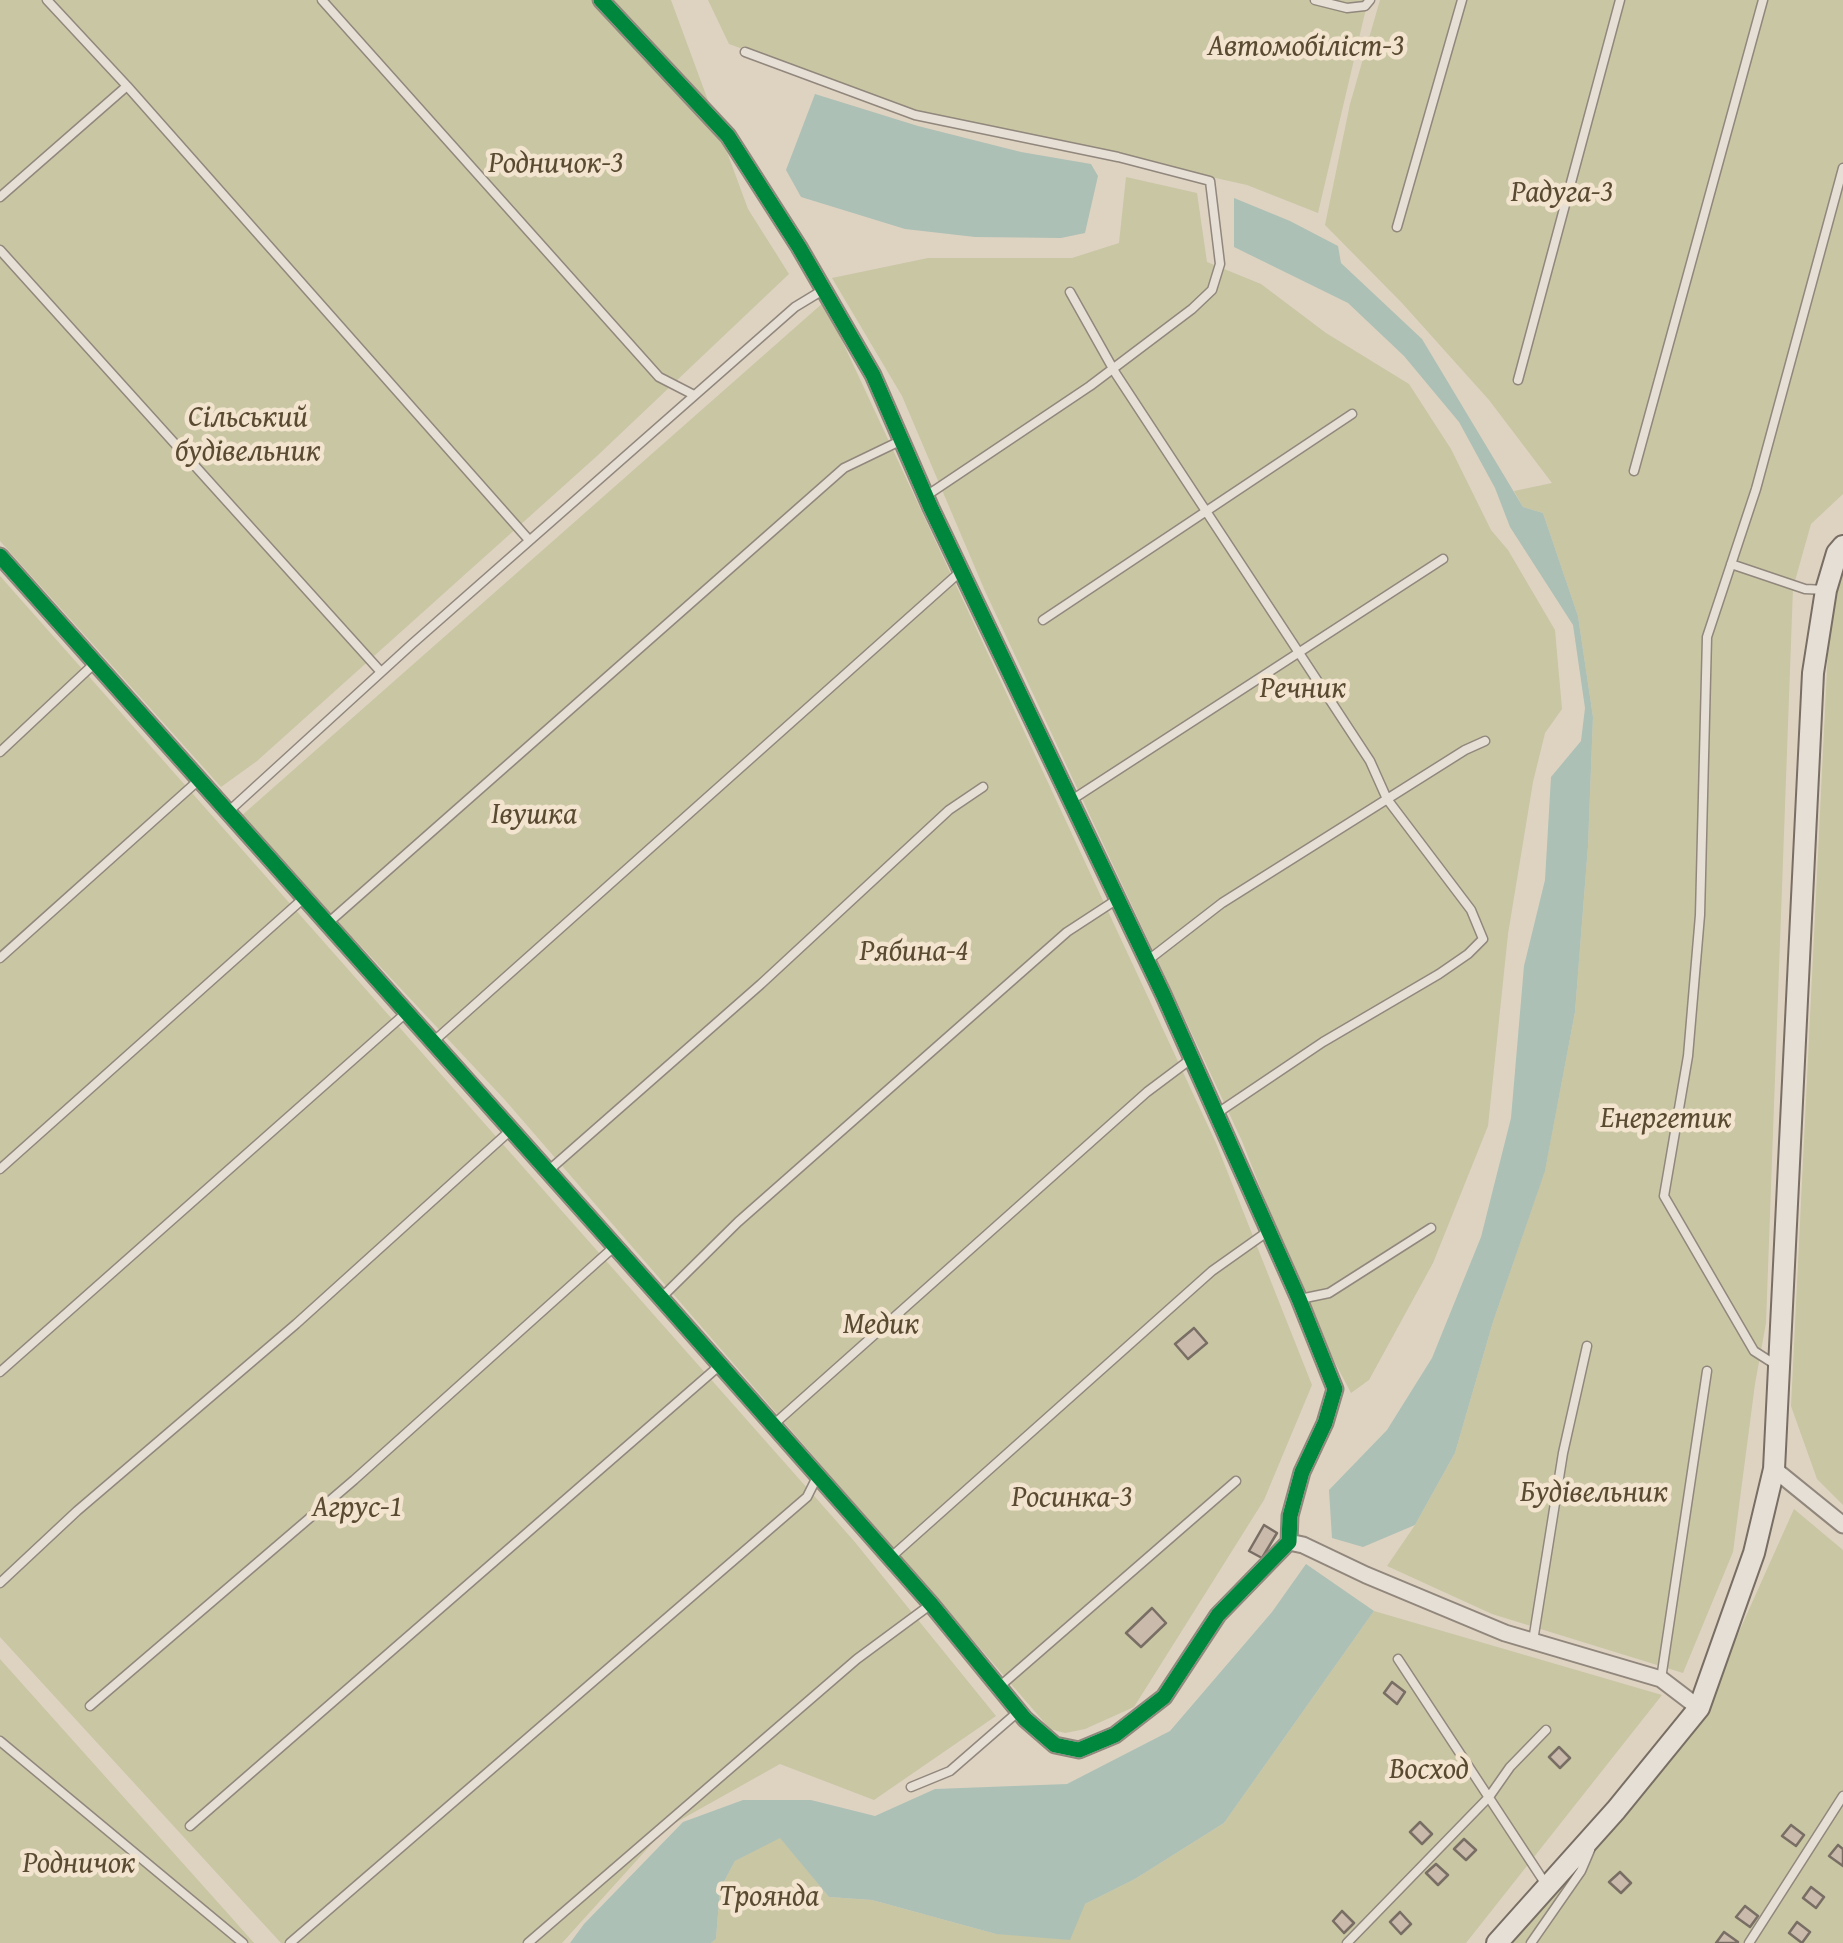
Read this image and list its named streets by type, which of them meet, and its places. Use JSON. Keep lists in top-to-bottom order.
{
  "parks": [
    "Автомобіліст-3",
    "Родничок-3",
    "Радуга-3",
    "Сільський будівельник",
    "Речник",
    "Івушка",
    "Рябина-4",
    "Енергетик",
    "Медик",
    "Будівельник",
    "Росинка-3",
    "Агрус-1",
    "Восход",
    "Родничок",
    "Троянда"
  ]
}
